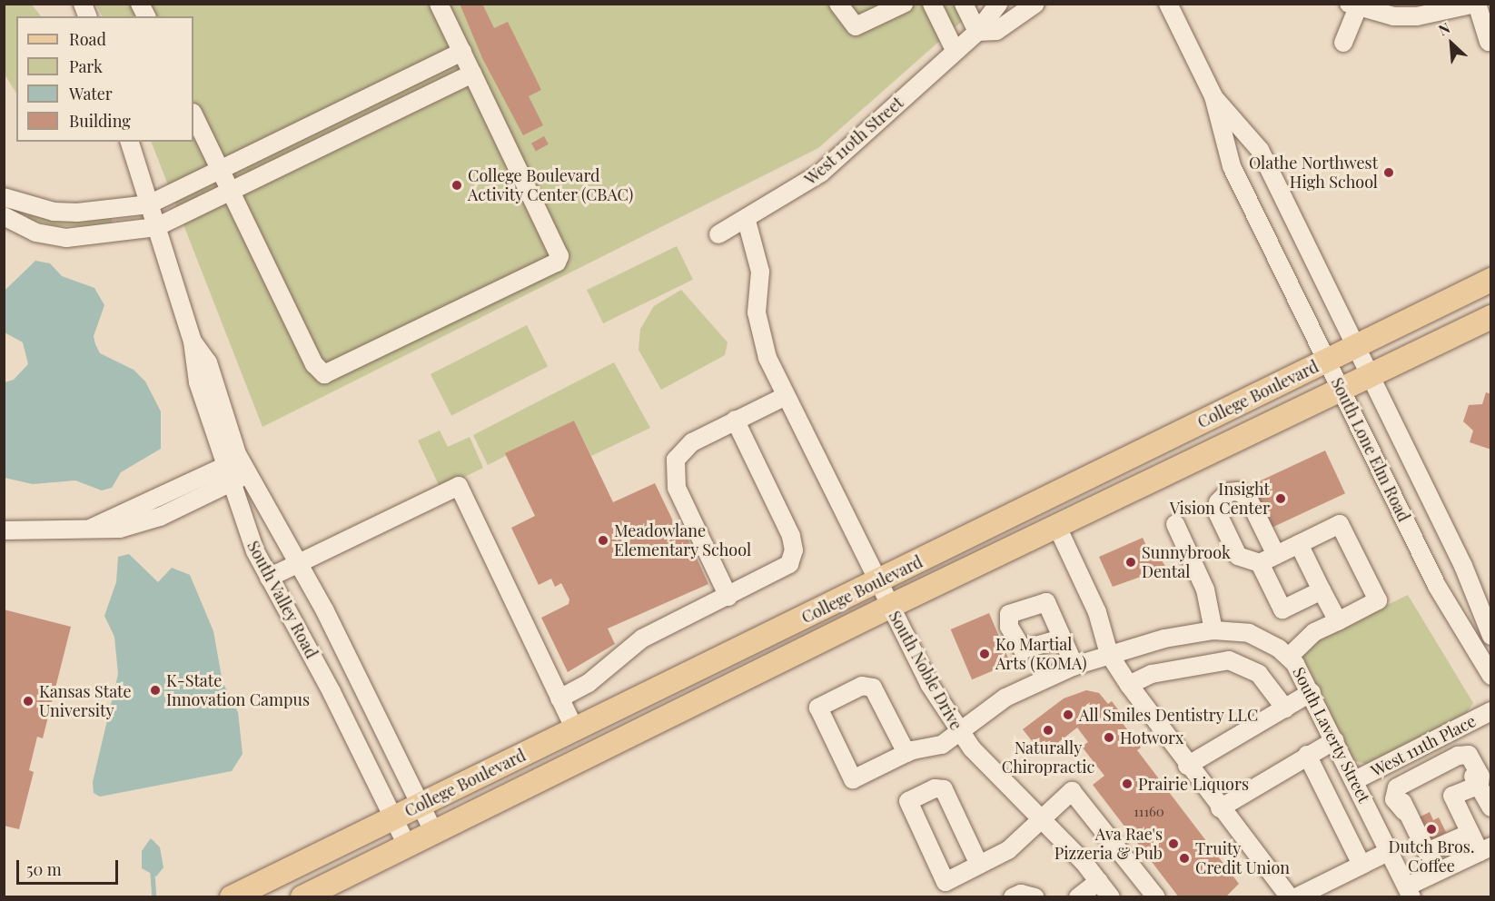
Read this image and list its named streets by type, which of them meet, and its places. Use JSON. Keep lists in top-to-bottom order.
{
  "streets": {
    "main road": ["College Boulevard"],
    "street": [
      "West 110th Street",
      "South Lone Elm Road",
      "South Valley Road",
      "South Noble Drive",
      "South Laverty Street",
      "West 111th Place"
    ]
  },
  "crossings": [
    ["West 110th Street", "South Noble Drive"],
    ["College Boulevard", "South Lone Elm Road"],
    ["College Boulevard", "South Valley Road"],
    ["College Boulevard", "South Noble Drive"],
    ["South Noble Drive", "South Laverty Street"],
    ["South Laverty Street", "West 111th Place"]
  ],
  "places": [
    "Olathe Northwest High School",
    "College Boulevard Activity Center (CBAC)",
    "Insight Vision Center",
    "Meadowlane Elementary School",
    "Sunnybrook Dental",
    "Ko Martial Arts (KOMA)",
    "K-State Innovation Campus",
    "Kansas State University",
    "All Smiles Dentistry LLC",
    "Naturally Chiropractic",
    "Hotworx",
    "Prairie Liquors",
    "Dutch Bros. Coffee",
    "Ava Rae's Pizzeria & Pub",
    "Truity Credit Union"
  ],
  "house_numbers": ["11160"],
  "legend": [
    "Road",
    "Park",
    "Water",
    "Building"
  ],
  "scale_bar": "50 m",
  "north": "top left"
}
